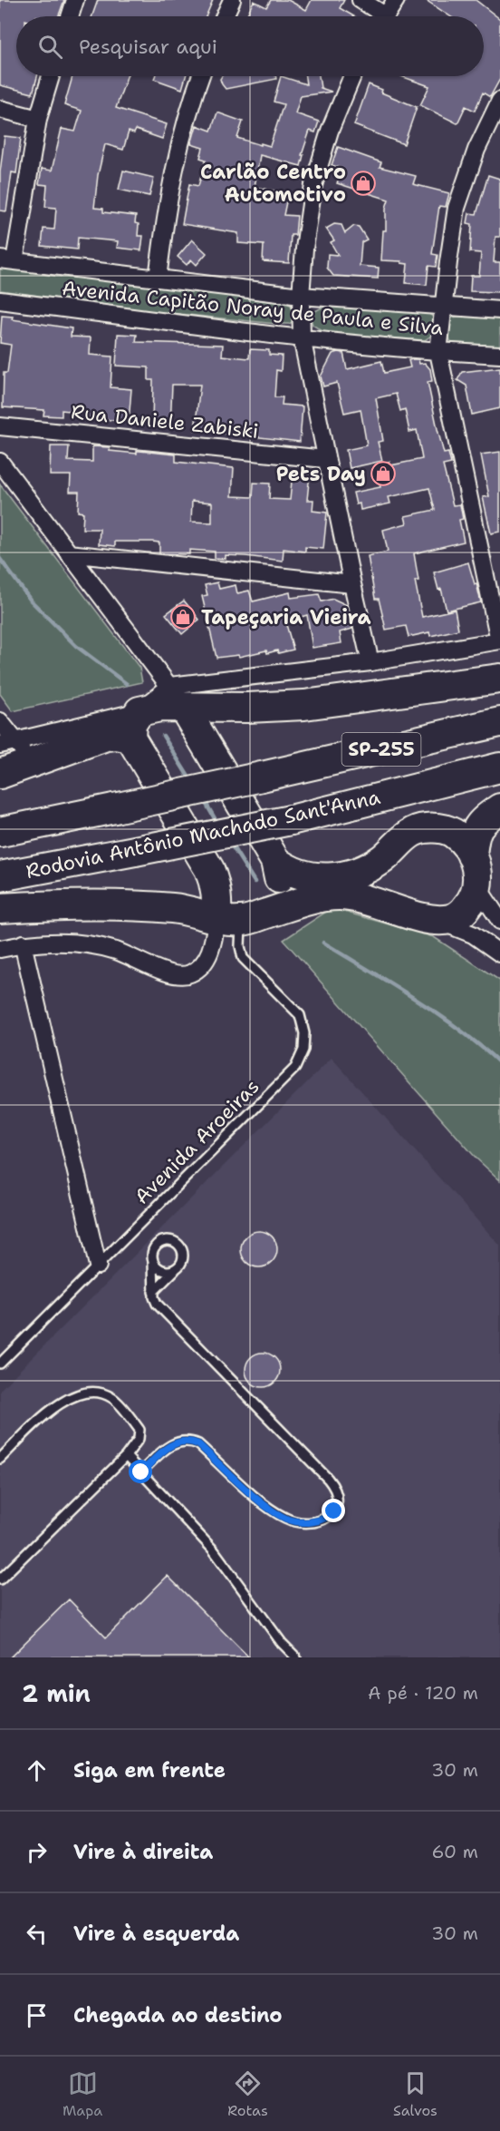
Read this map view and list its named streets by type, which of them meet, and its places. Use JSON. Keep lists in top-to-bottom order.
{
  "streets": {
    "highway": ["SP-255", "Rodovia Antônio Machado Sant'Anna"],
    "street": ["Avenida Capitão Noray de Paula e Silva", "Rua Daniele Zabiski"],
    "lane": ["Avenida Aroeiras"]
  },
  "places": {
    "shop": ["Carlão Centro Automotivo", "Pets Day", "Tapeçaria Vieira"]
  },
  "page": {
    "search": "Pesquisar aqui",
    "heading": ["2 min", "A pé · 120 m"],
    "list": [
      ["Siga em frente", "30 m"],
      ["Vire à direita", "60 m"],
      ["Vire à esquerda", "30 m"],
      "Chegada ao destino"
    ],
    "nav": ["Mapa", "Rotas", "Salvos"]
  }
}
